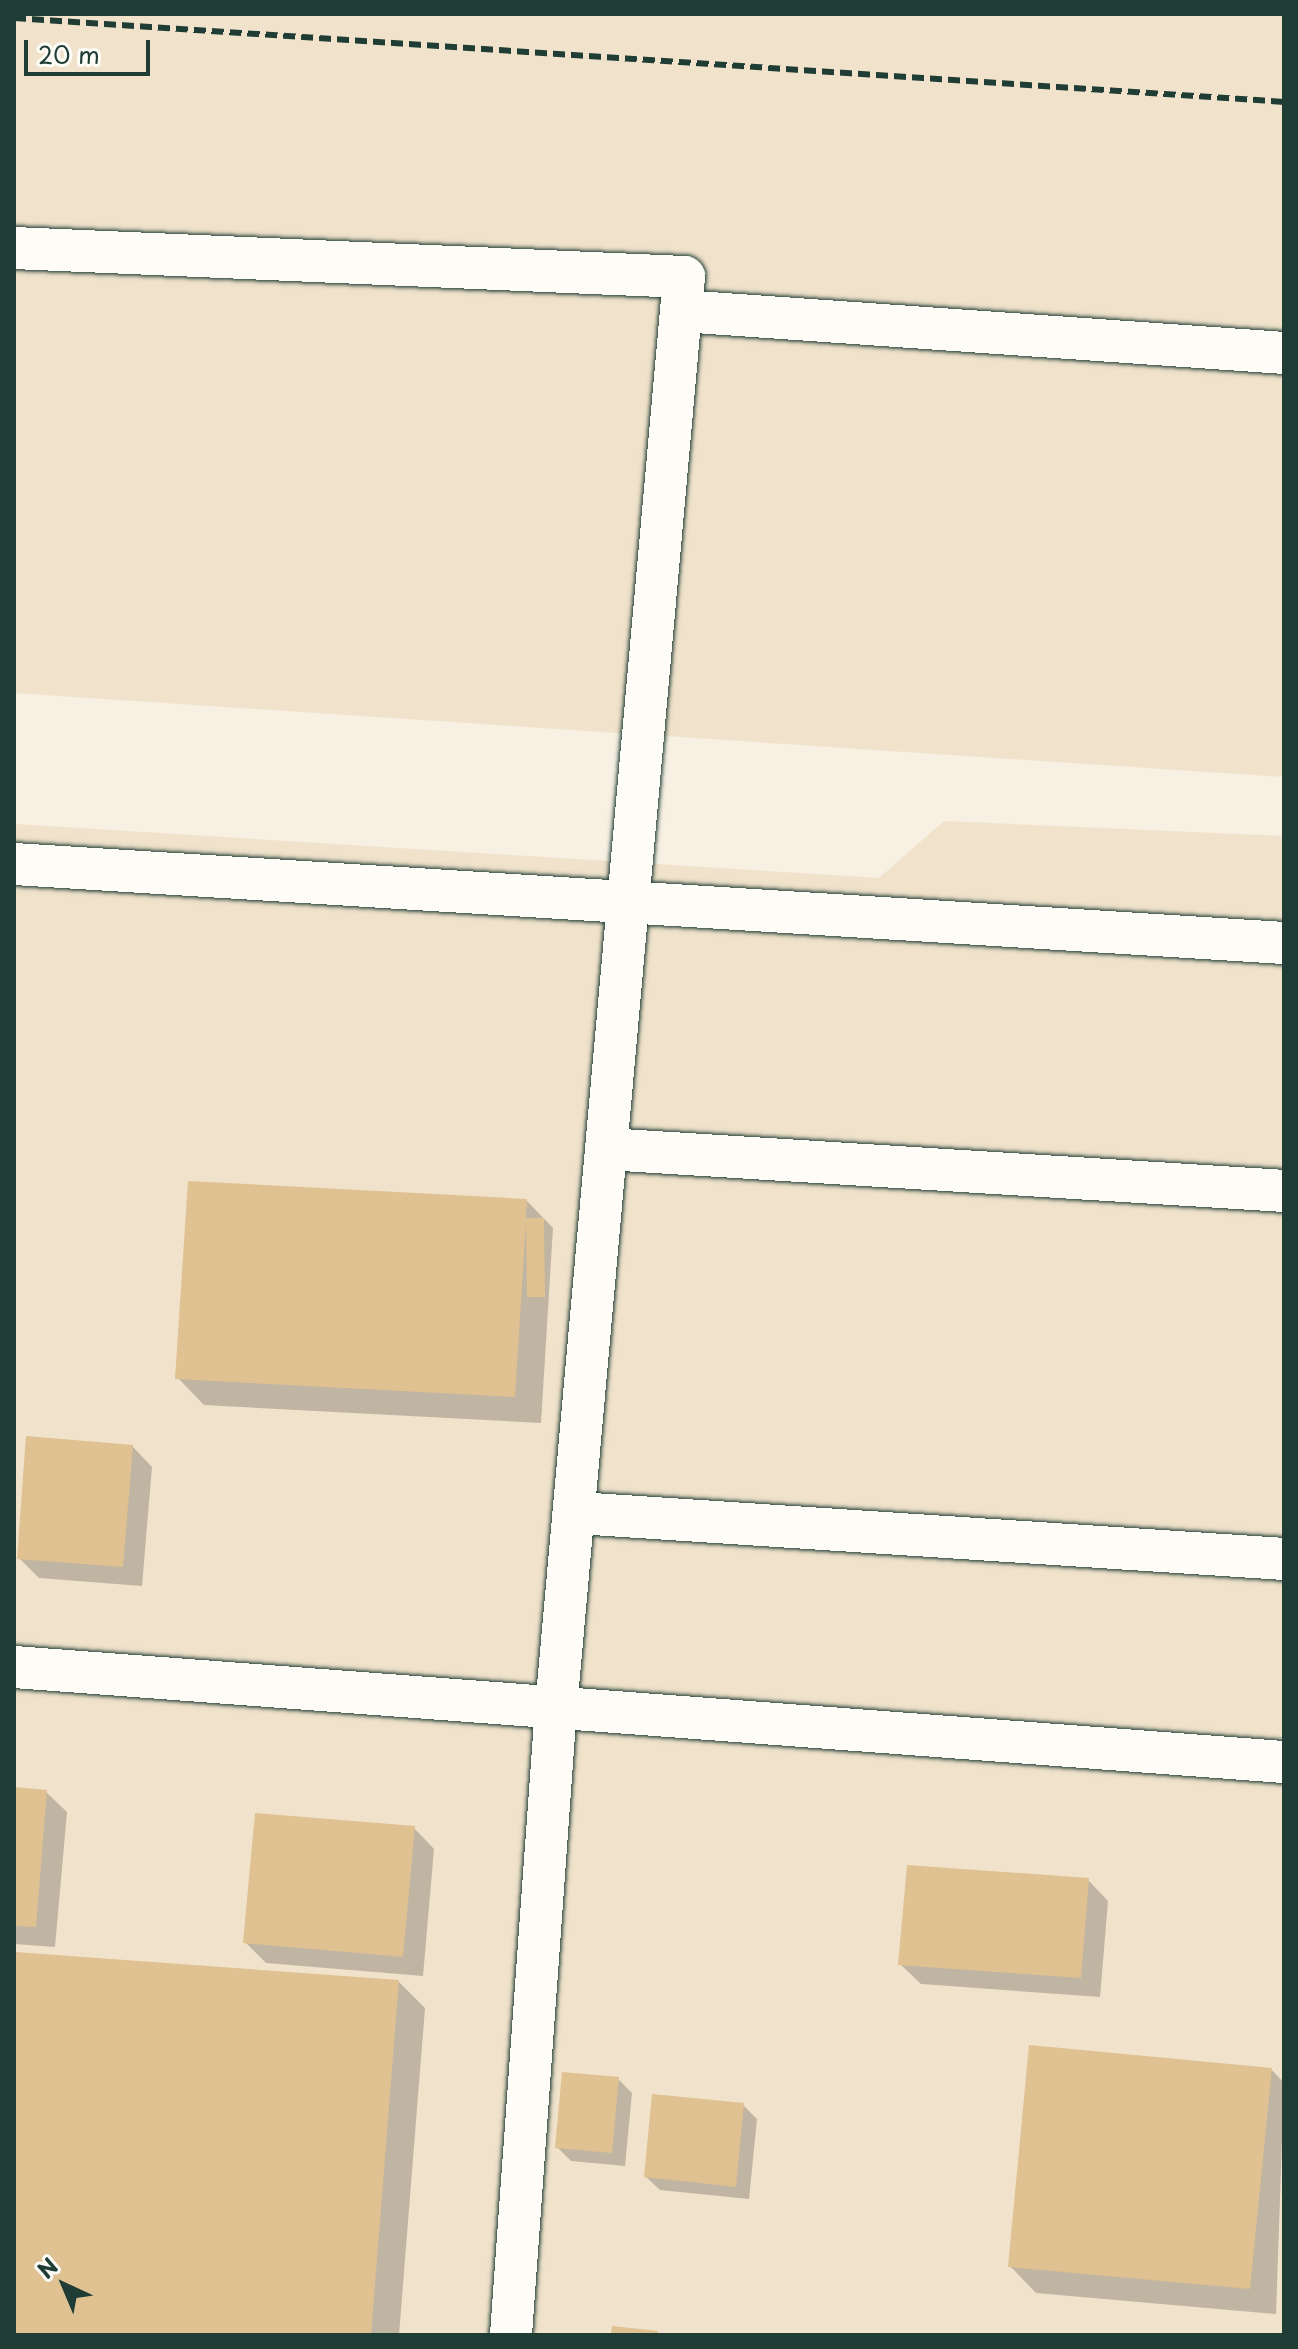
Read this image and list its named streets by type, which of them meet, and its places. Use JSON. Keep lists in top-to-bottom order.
{
  "scale_bar": "20 m",
  "north": "top left"
}
